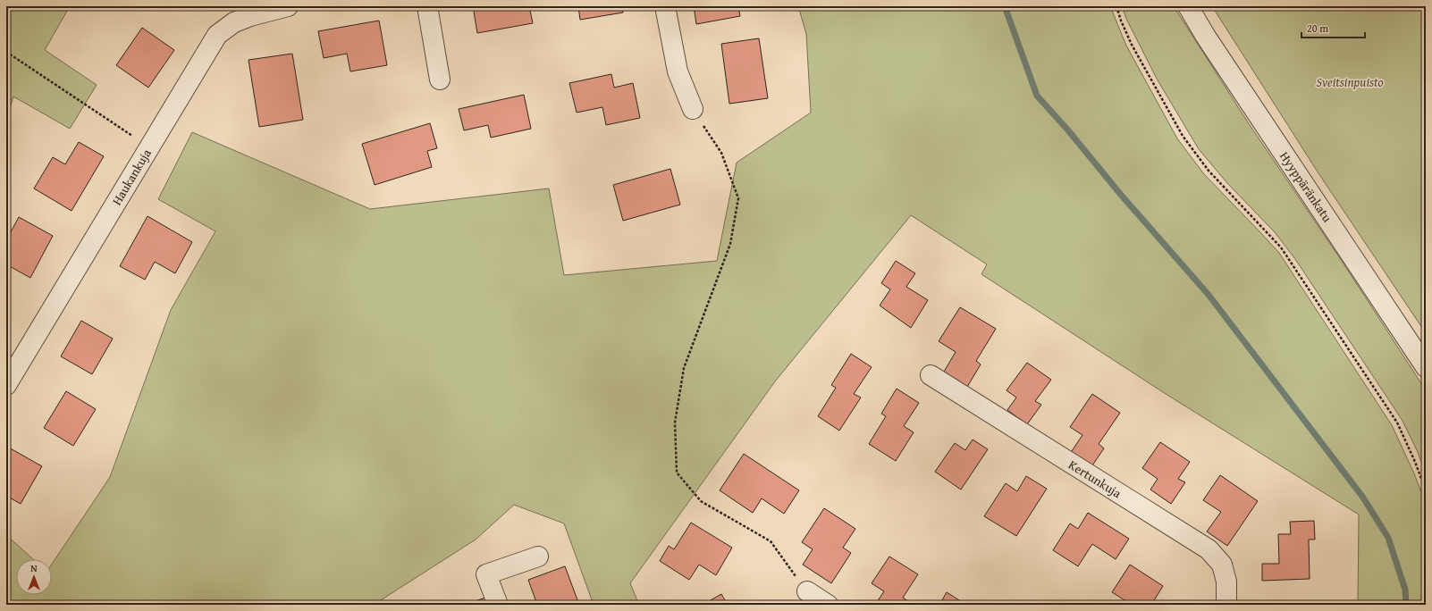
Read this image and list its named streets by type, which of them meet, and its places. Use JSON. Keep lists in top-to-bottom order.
{
  "streets": {
    "street": ["Haukankuja", "Hyyppäränkatu", "Kertunkuja"]
  },
  "parks": ["Sveitsinpuisto"],
  "scale_bar": "20 m",
  "north": "top"
}
